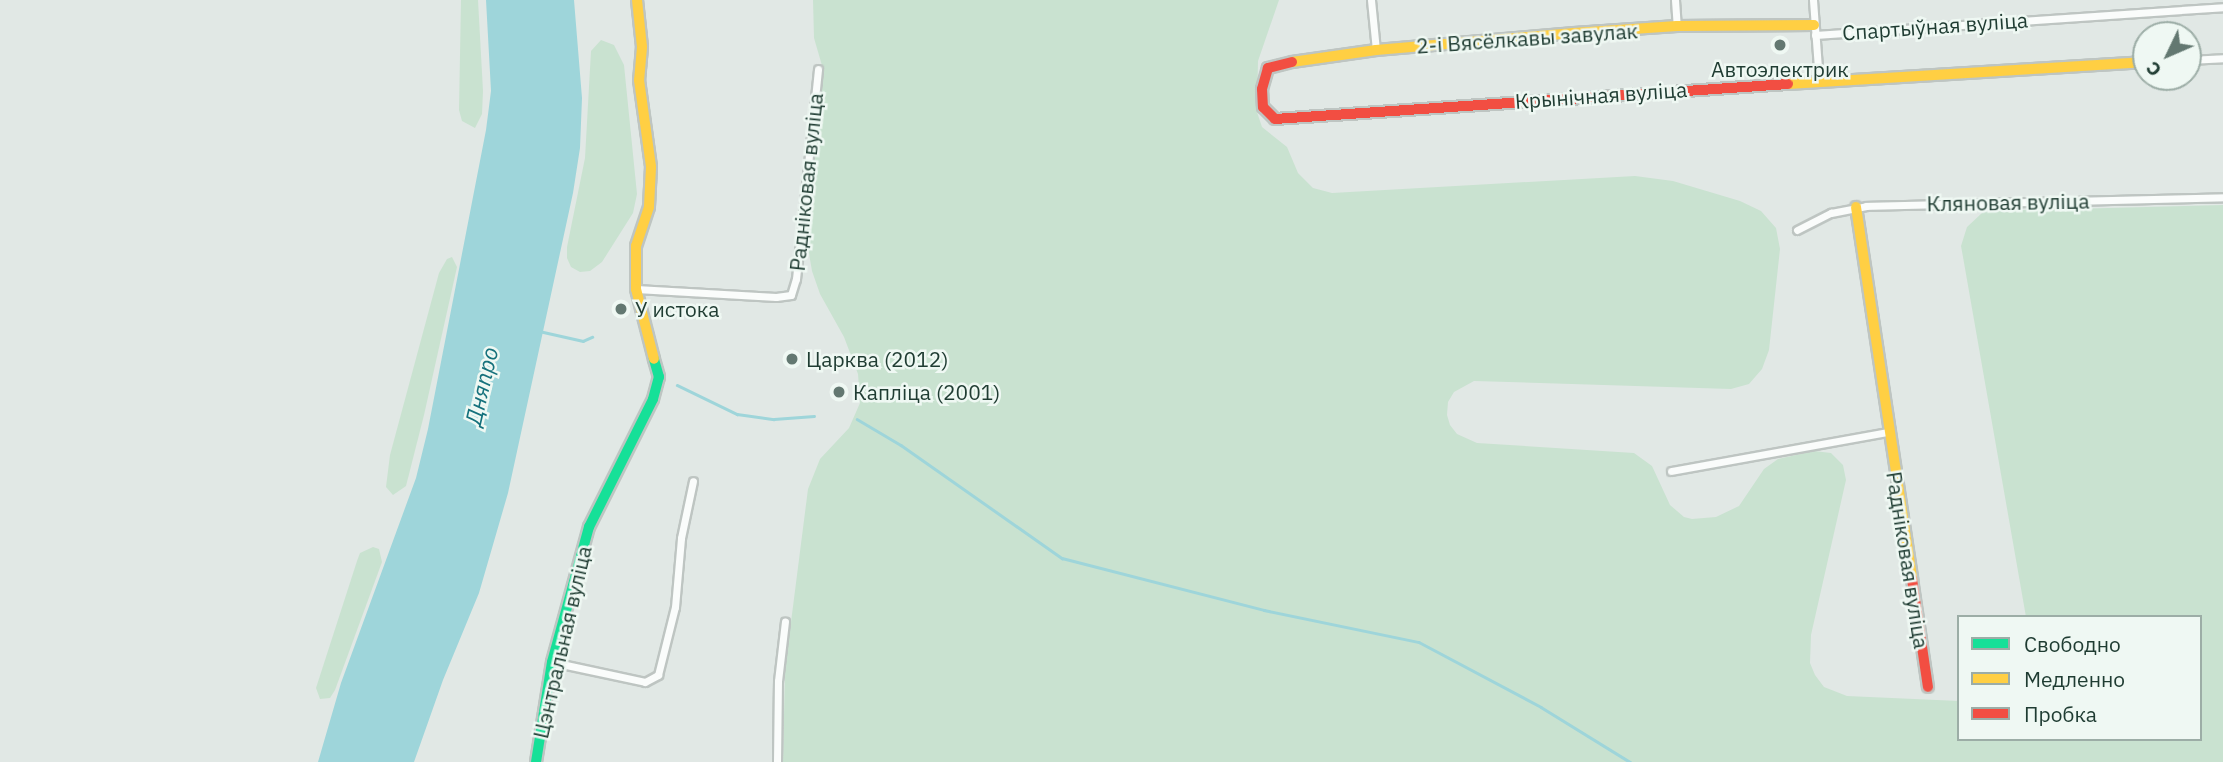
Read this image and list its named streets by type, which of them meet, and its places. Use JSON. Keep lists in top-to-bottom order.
{
  "streets": {
    "street": [
      "Спартыўная вуліца",
      "2-і Вясёлкавы завулак",
      "Крынічная вуліца",
      "Радніковая вуліца",
      "Кляновая вуліца",
      "Цэнтральная вуліца"
    ]
  },
  "crossings": [
    ["Спартыўная вуліца", "2-і Вясёлкавы завулак"],
    ["2-і Вясёлкавы завулак", "Крынічная вуліца"],
    ["Радніковая вуліца", "Кляновая вуліца"],
    ["Радніковая вуліца", "Цэнтральная вуліца"]
  ],
  "water": ["Дняпро"],
  "places": [
    "Автоэлектрик",
    "У истока",
    "Царква (2012)",
    "Капліца (2001)"
  ],
  "legend": ["Свободно", "Медленно", "Пробка"],
  "north": "bottom left"
}
